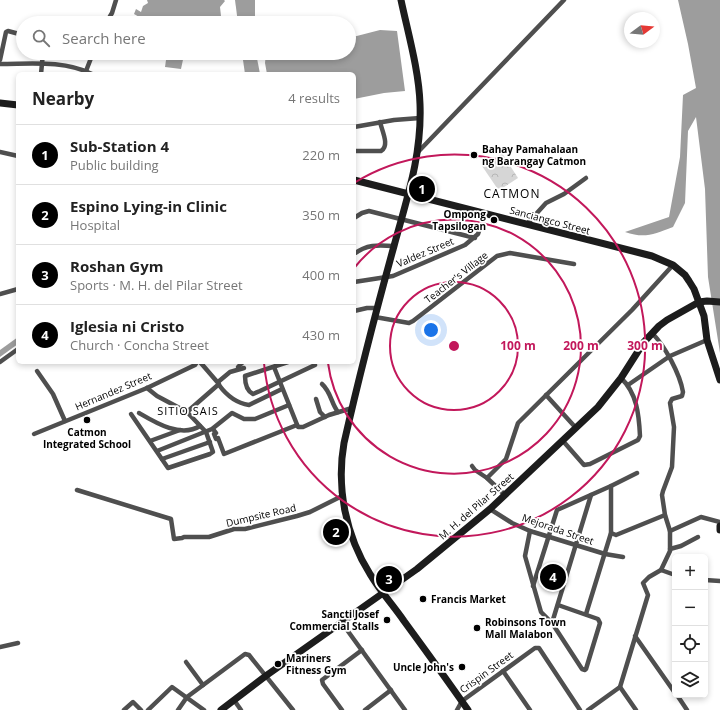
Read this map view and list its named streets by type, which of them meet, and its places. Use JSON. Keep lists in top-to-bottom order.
{
  "streets": {
    "main road": ["Sanciangco Street", "M. H. del Pilar Street"],
    "street": [
      "Valdez Street",
      "Teacher's Village",
      "Hernandez Street",
      "Dumpsite Road",
      "Mejorada Street",
      "Crispin Street"
    ]
  },
  "crossings": [
    ["Sanciangco Street", "M. H. del Pilar Street"],
    ["M. H. del Pilar Street", "Mejorada Street"]
  ],
  "districts": ["CATMON", "SITIO SAIS"],
  "places": [
    "Bahay Pamahalaan ng Barangay Catmon",
    "Ompong Tapsilogan",
    "Catmon Integrated School",
    "Francis Market",
    "Sancti Josef Commercial Stalls",
    "Robinsons Town Mall Malabon",
    "Mariners Fitness Gym",
    "Uncle John's"
  ],
  "north": "right",
  "page": {
    "search": "Search here",
    "heading": ["Nearby", "4 results"],
    "list": [
      {
        "mark": "1",
        "name": "Sub-Station 4",
        "note": "Public building",
        "value": "220 m"
      },
      {
        "mark": "2",
        "name": "Espino Lying-in Clinic",
        "note": "Hospital",
        "value": "350 m"
      },
      {
        "mark": "3",
        "name": "Roshan Gym",
        "note": "Sports · M. H. del Pilar Street",
        "value": "400 m"
      },
      {
        "mark": "4",
        "name": "Iglesia ni Cristo",
        "note": "Church · Concha Street",
        "value": "430 m"
      }
    ],
    "pins": [
      "1",
      "2",
      "4",
      "3"
    ],
    "map_buttons": ["+", "−"]
  },
  "rings": ["100 m", "200 m", "300 m"]
}
